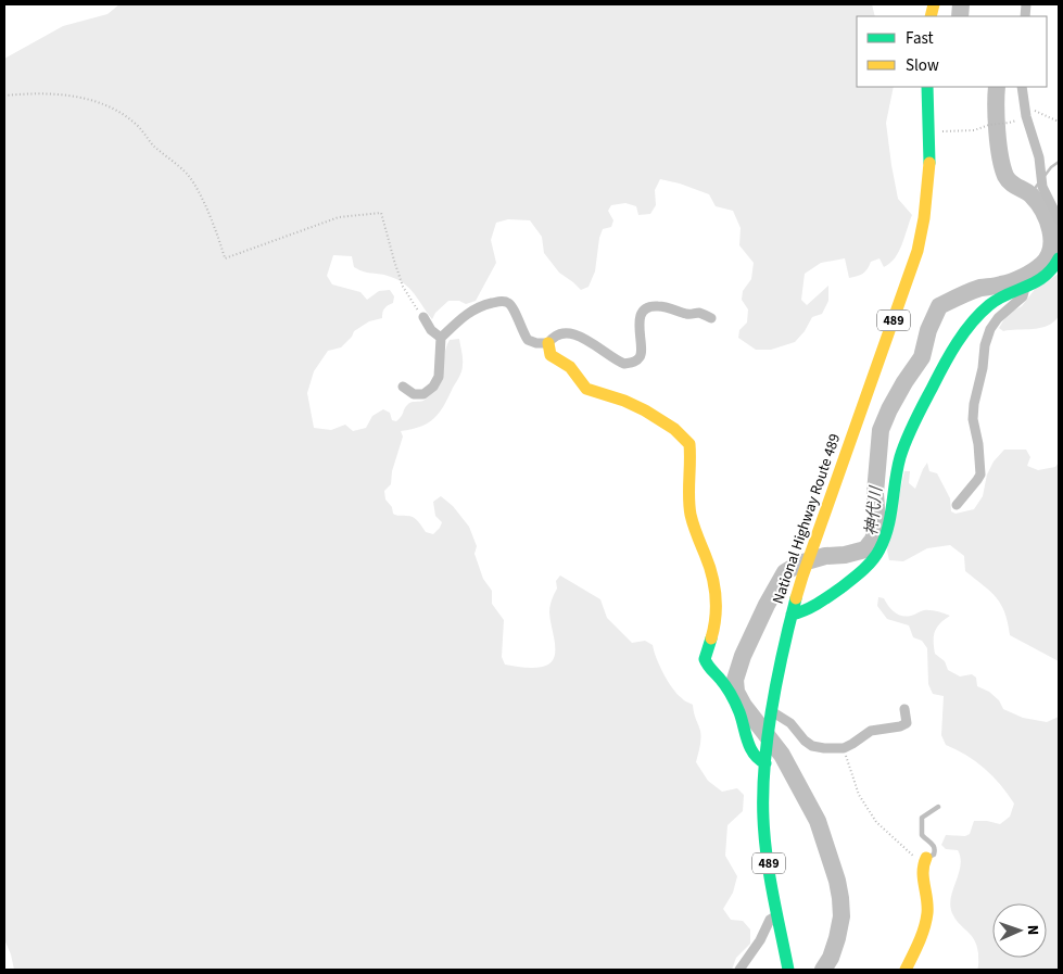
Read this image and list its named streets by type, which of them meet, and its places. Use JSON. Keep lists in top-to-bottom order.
{
  "streets": {
    "main road": ["489", "National Highway Route 489"]
  },
  "water": ["神代川"],
  "legend": ["Fast", "Slow"],
  "north": "right"
}
